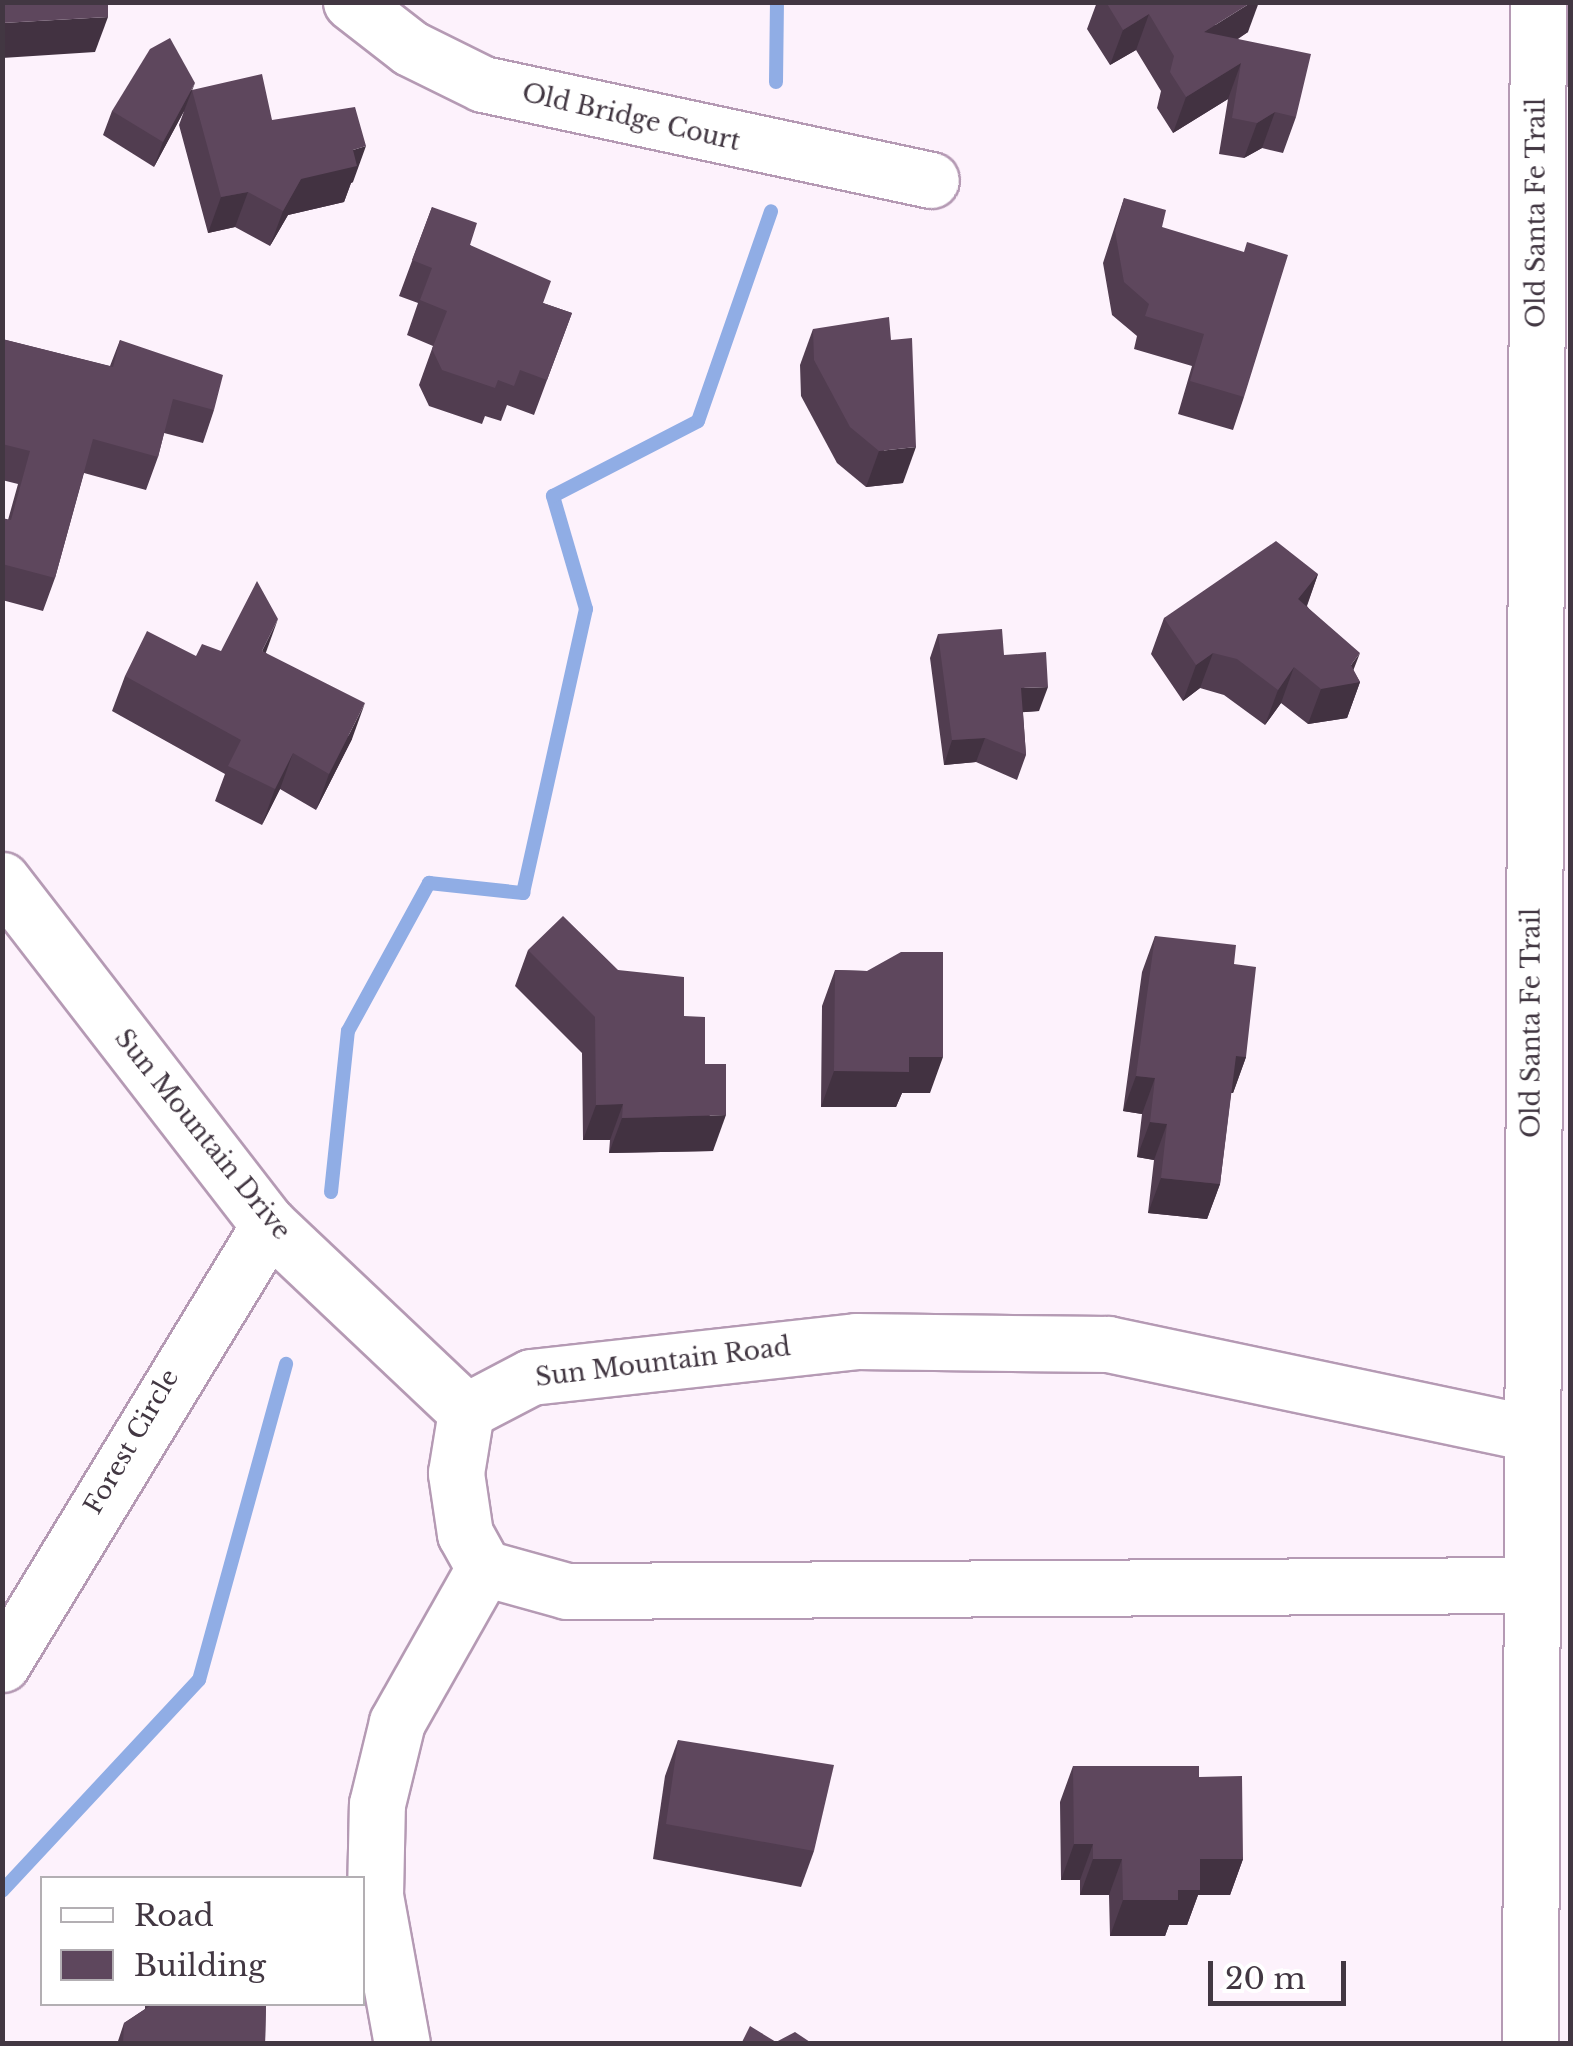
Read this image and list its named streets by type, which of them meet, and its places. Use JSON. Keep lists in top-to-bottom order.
{
  "streets": {
    "street": [
      "Old Bridge Court",
      "Old Santa Fe Trail",
      "Sun Mountain Drive",
      "Sun Mountain Road",
      "Forest Circle"
    ]
  },
  "crossings": [
    ["Old Santa Fe Trail", "Sun Mountain Road"],
    ["Sun Mountain Drive", "Sun Mountain Road"],
    ["Sun Mountain Drive", "Forest Circle"]
  ],
  "legend": ["Road", "Building"],
  "scale_bar": "20 m"
}
